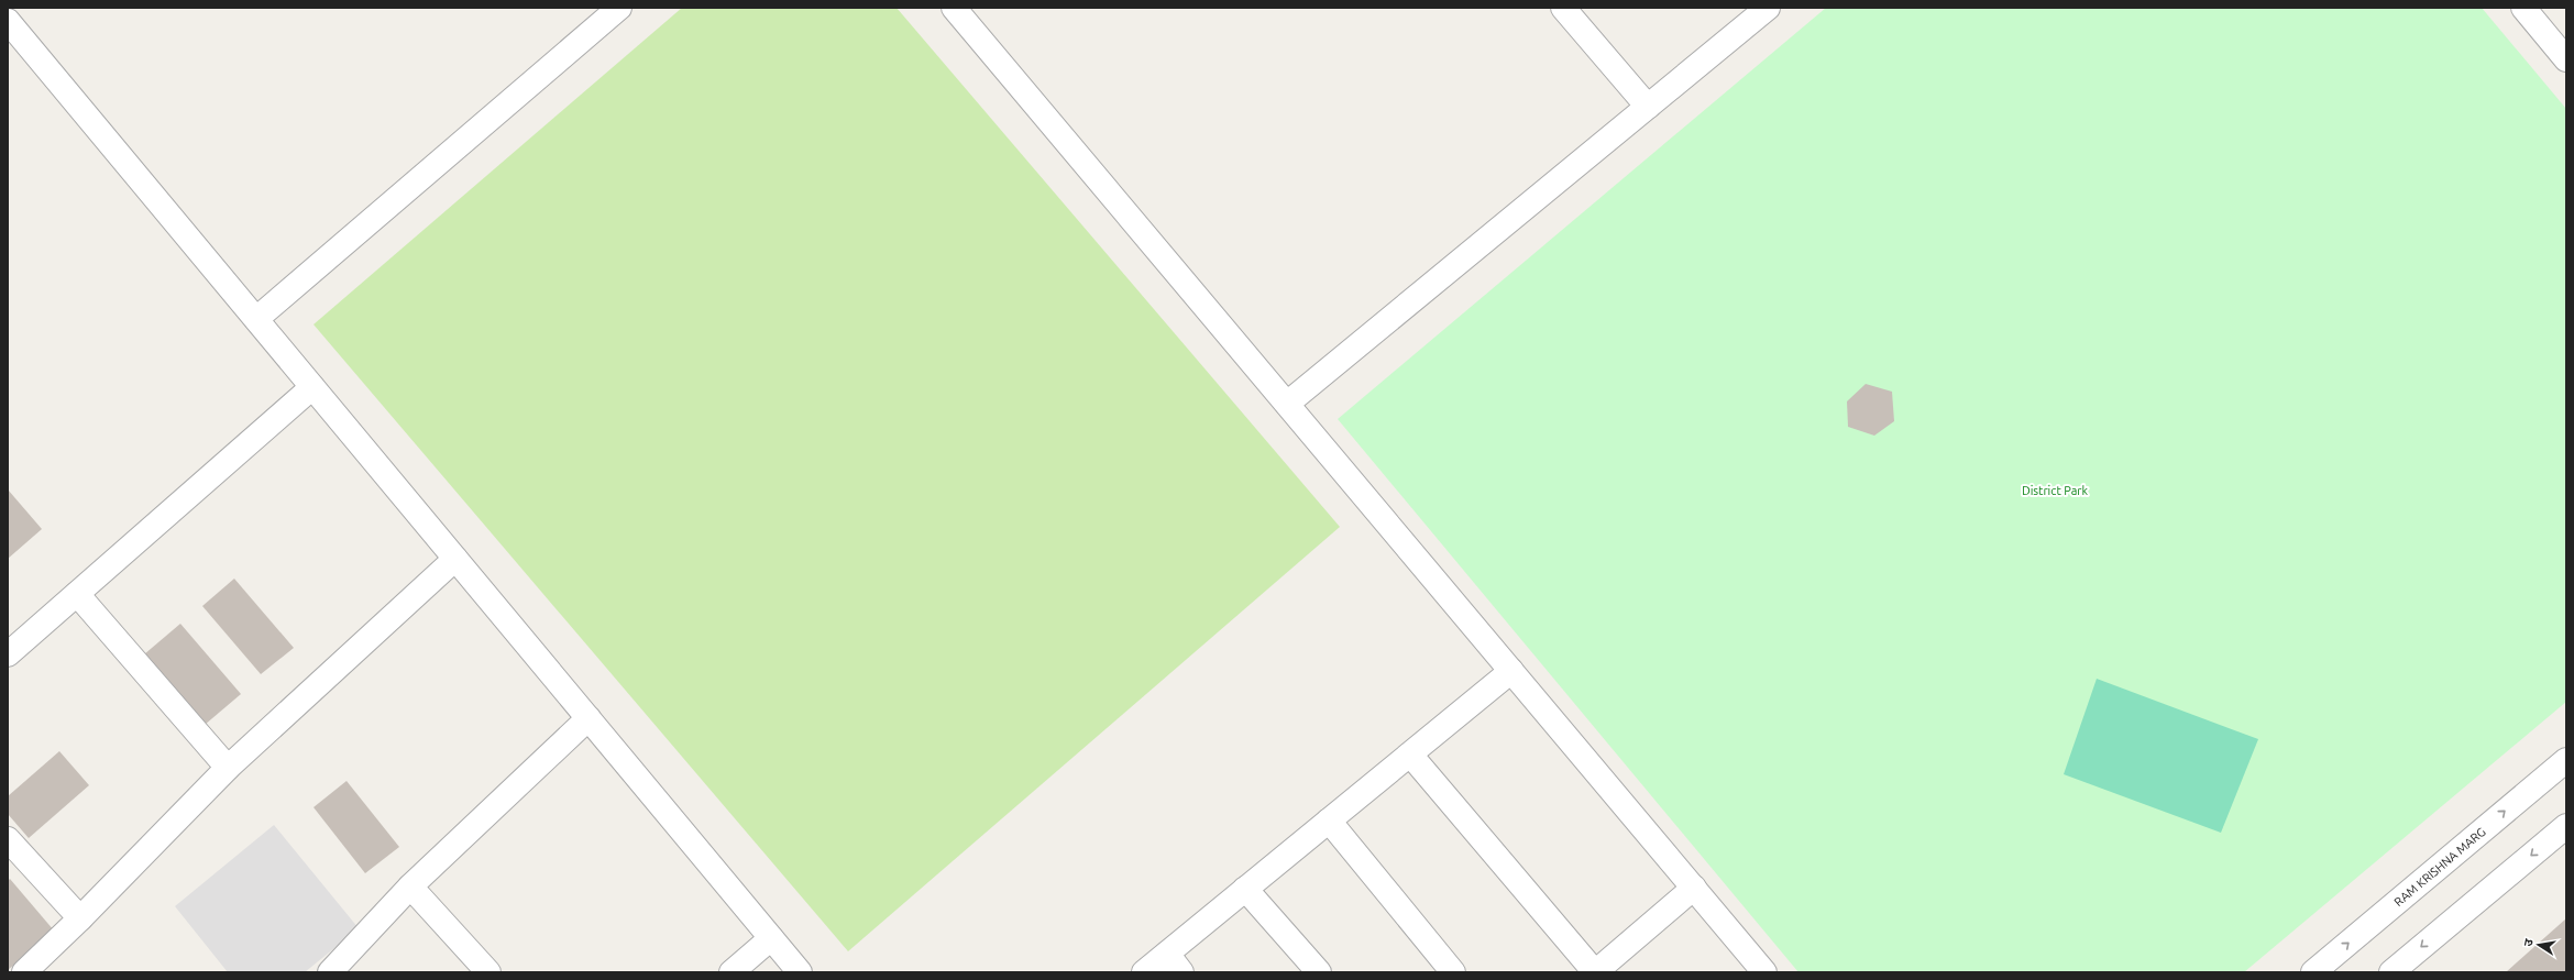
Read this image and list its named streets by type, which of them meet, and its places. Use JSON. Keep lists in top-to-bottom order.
{
  "streets": {
    "street": ["RAM KRISHNA MARG"]
  },
  "parks": ["District Park"],
  "north": "left"
}
